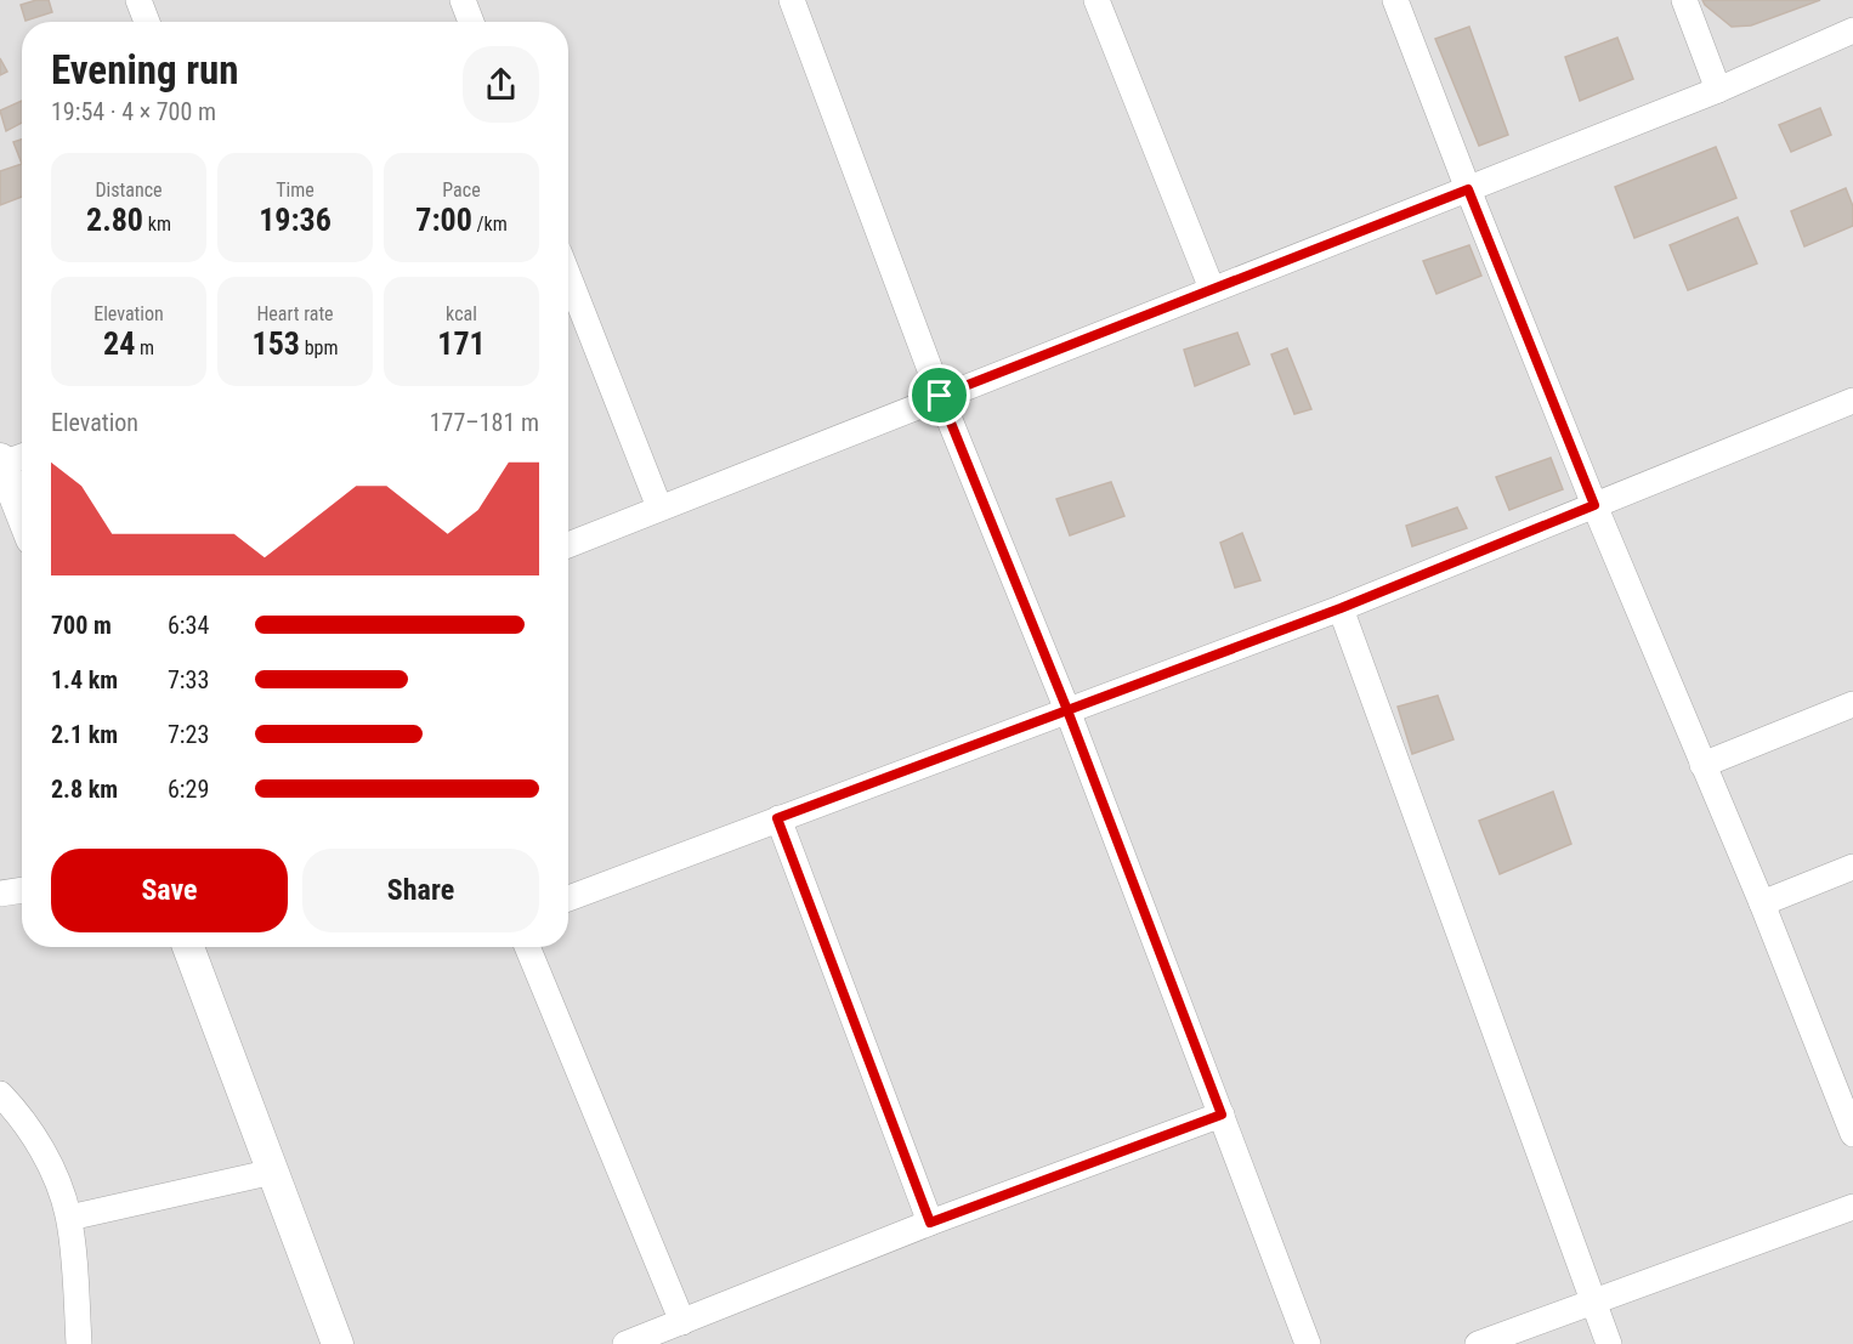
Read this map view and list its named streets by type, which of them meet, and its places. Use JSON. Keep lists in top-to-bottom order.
{
  "page": {
    "heading": ["Evening run", "19:54 · 4 × 700 m"],
    "stats": [
      ["Distance", "2.80 km"],
      ["Time", "19:36"],
      ["Pace", "7:00 /km"],
      ["Elevation", "24 m"],
      ["Heart rate", "153 bpm"],
      ["kcal", "171"]
    ],
    "chart": ["Elevation", "177–181 m"],
    "list": [
      {
        "name": "700 m",
        "note": "6:34"
      },
      {
        "name": "1.4 km",
        "note": "7:33"
      },
      {
        "name": "2.1 km",
        "note": "7:23"
      },
      {
        "name": "2.8 km",
        "note": "6:29"
      }
    ],
    "buttons": ["Save", "Share"]
  }
}
